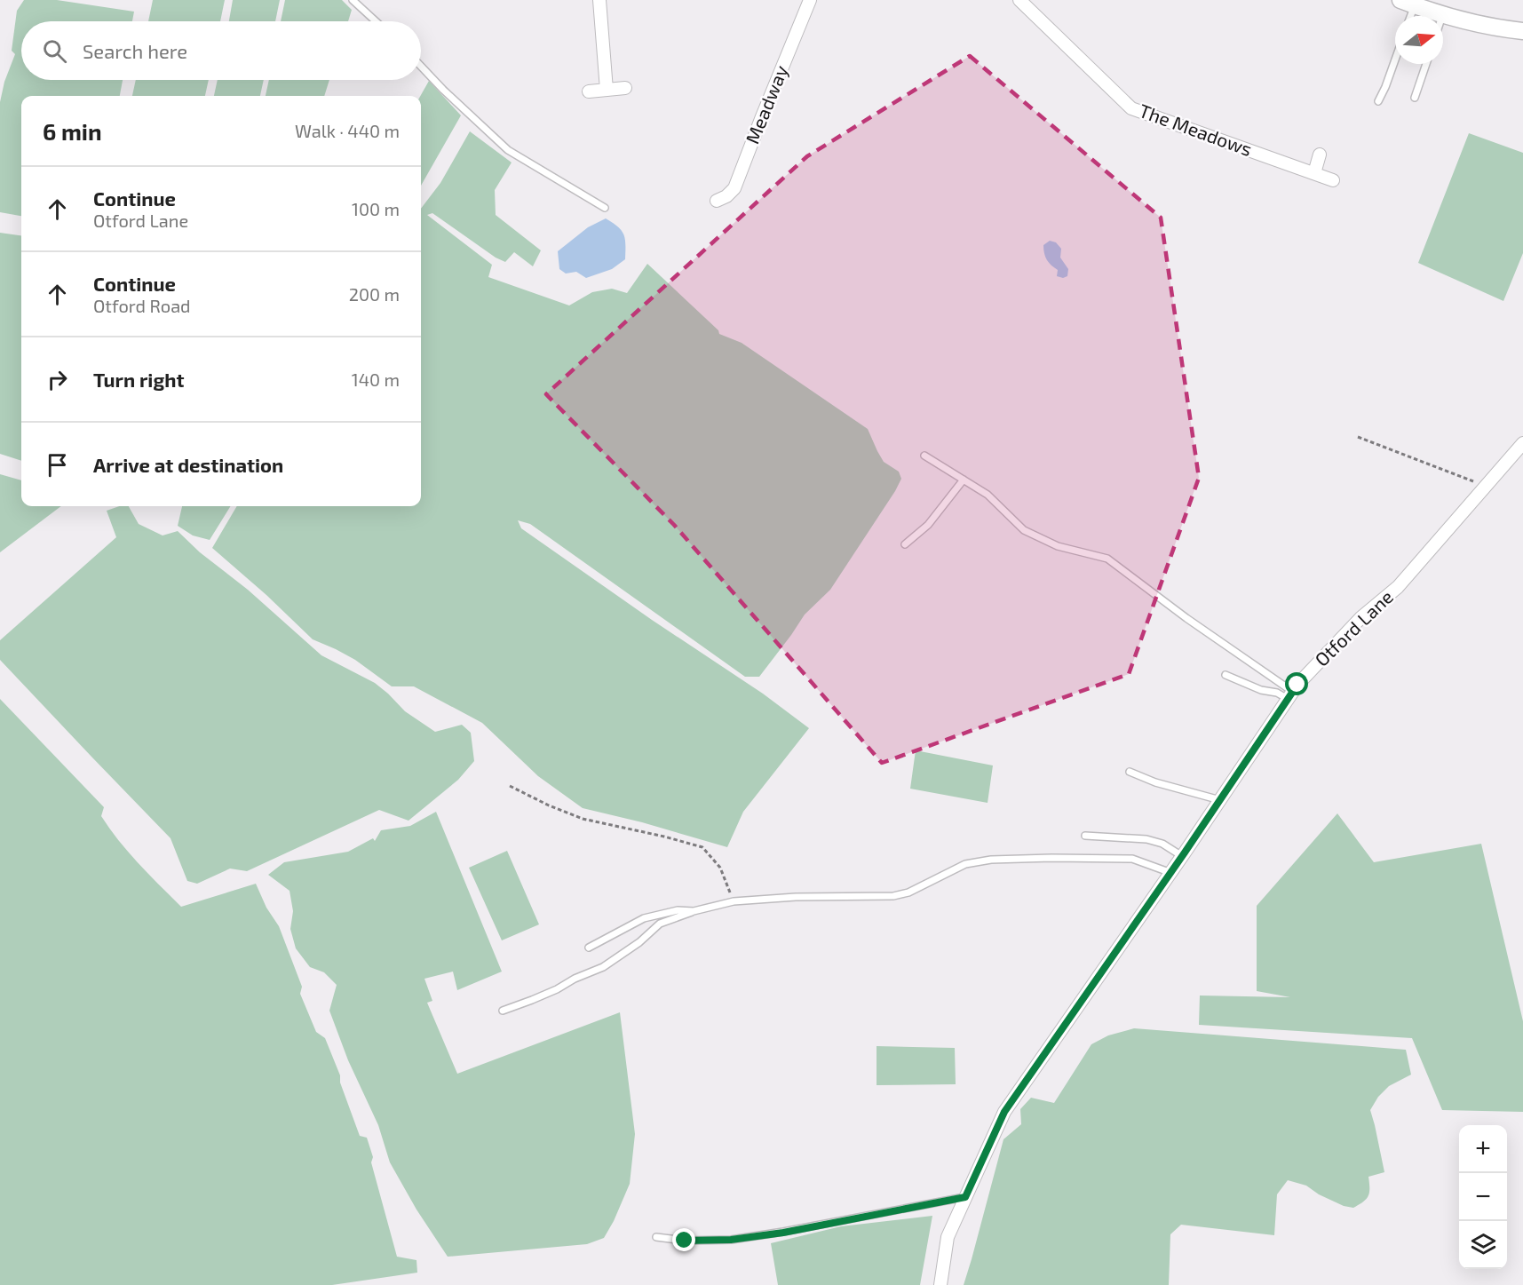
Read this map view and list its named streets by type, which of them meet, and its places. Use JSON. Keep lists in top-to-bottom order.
{
  "streets": {
    "street": ["Meadway", "The Meadows", "Otford Lane"]
  },
  "north": "right",
  "page": {
    "search": "Search here",
    "heading": ["6 min", "Walk · 440 m"],
    "list": [
      ["Continue", "Otford Lane", "100 m"],
      ["Continue", "Otford Road", "200 m"],
      ["Turn right", "140 m"],
      "Arrive at destination"
    ],
    "map_buttons": ["+", "−"]
  }
}
